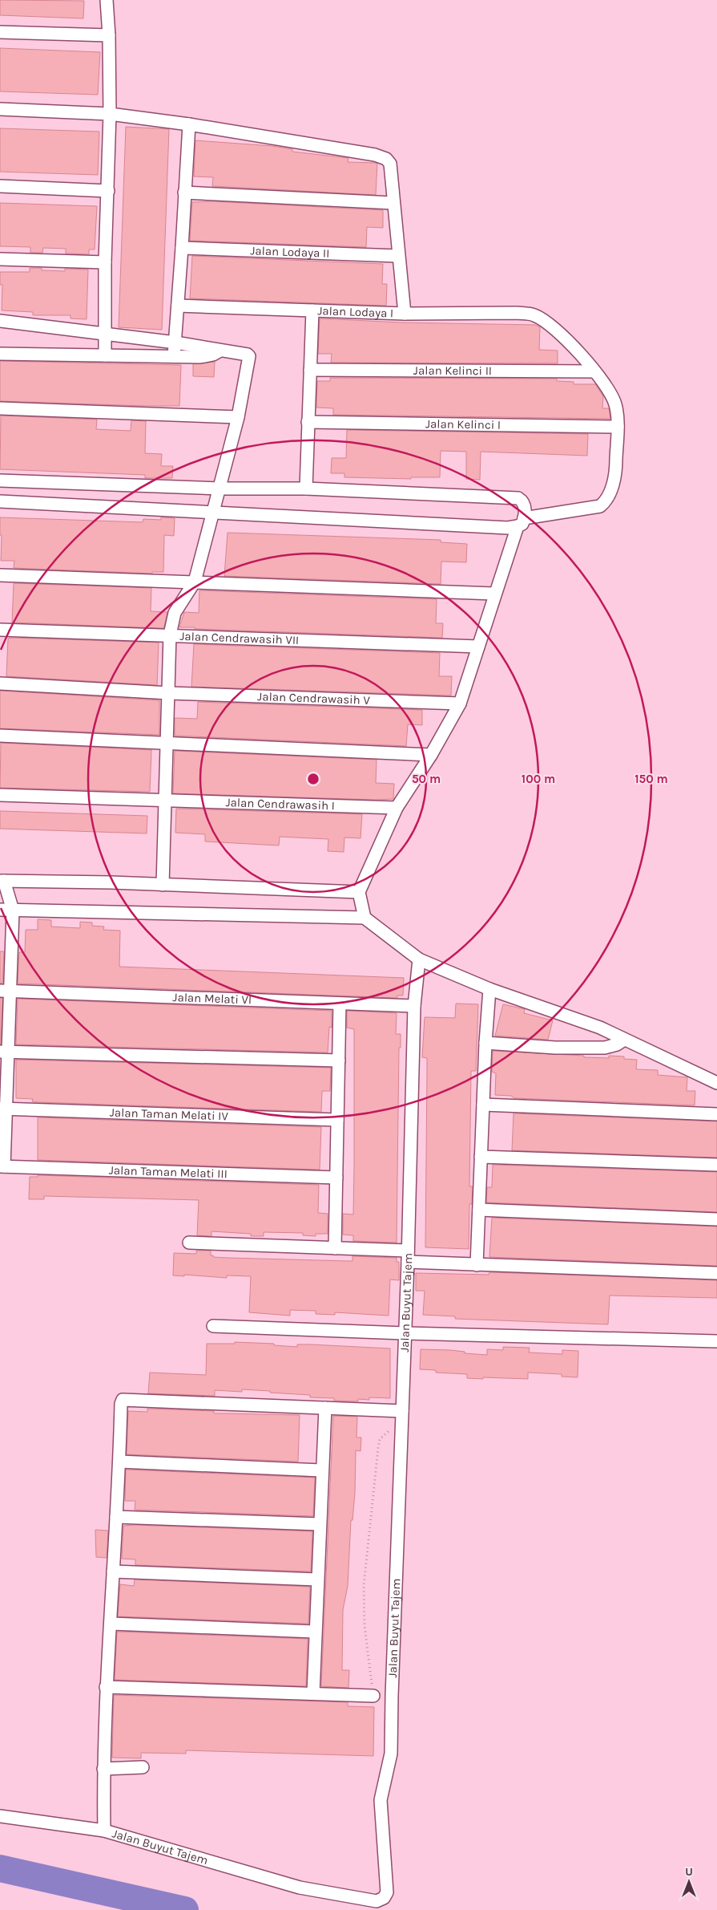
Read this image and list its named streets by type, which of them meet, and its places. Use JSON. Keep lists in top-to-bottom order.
{
  "streets": {
    "street": [
      "Jalan Lodaya II",
      "Jalan Lodaya I",
      "Jalan Kelinci II",
      "Jalan Kelinci I",
      "Jalan Cendrawasih VII",
      "Jalan Cendrawasih V",
      "Jalan Cendrawasih I",
      "Jalan Melati VI",
      "Jalan Taman Melati IV",
      "Jalan Taman Melati III",
      "Jalan Buyut Tajem"
    ]
  },
  "crossings": [
    ["Jalan Lodaya I", "Jalan Kelinci II"],
    ["Jalan Melati VI", "Jalan Buyut Tajem"]
  ],
  "north": "top",
  "rings": ["50 m", "100 m", "150 m"]
}
